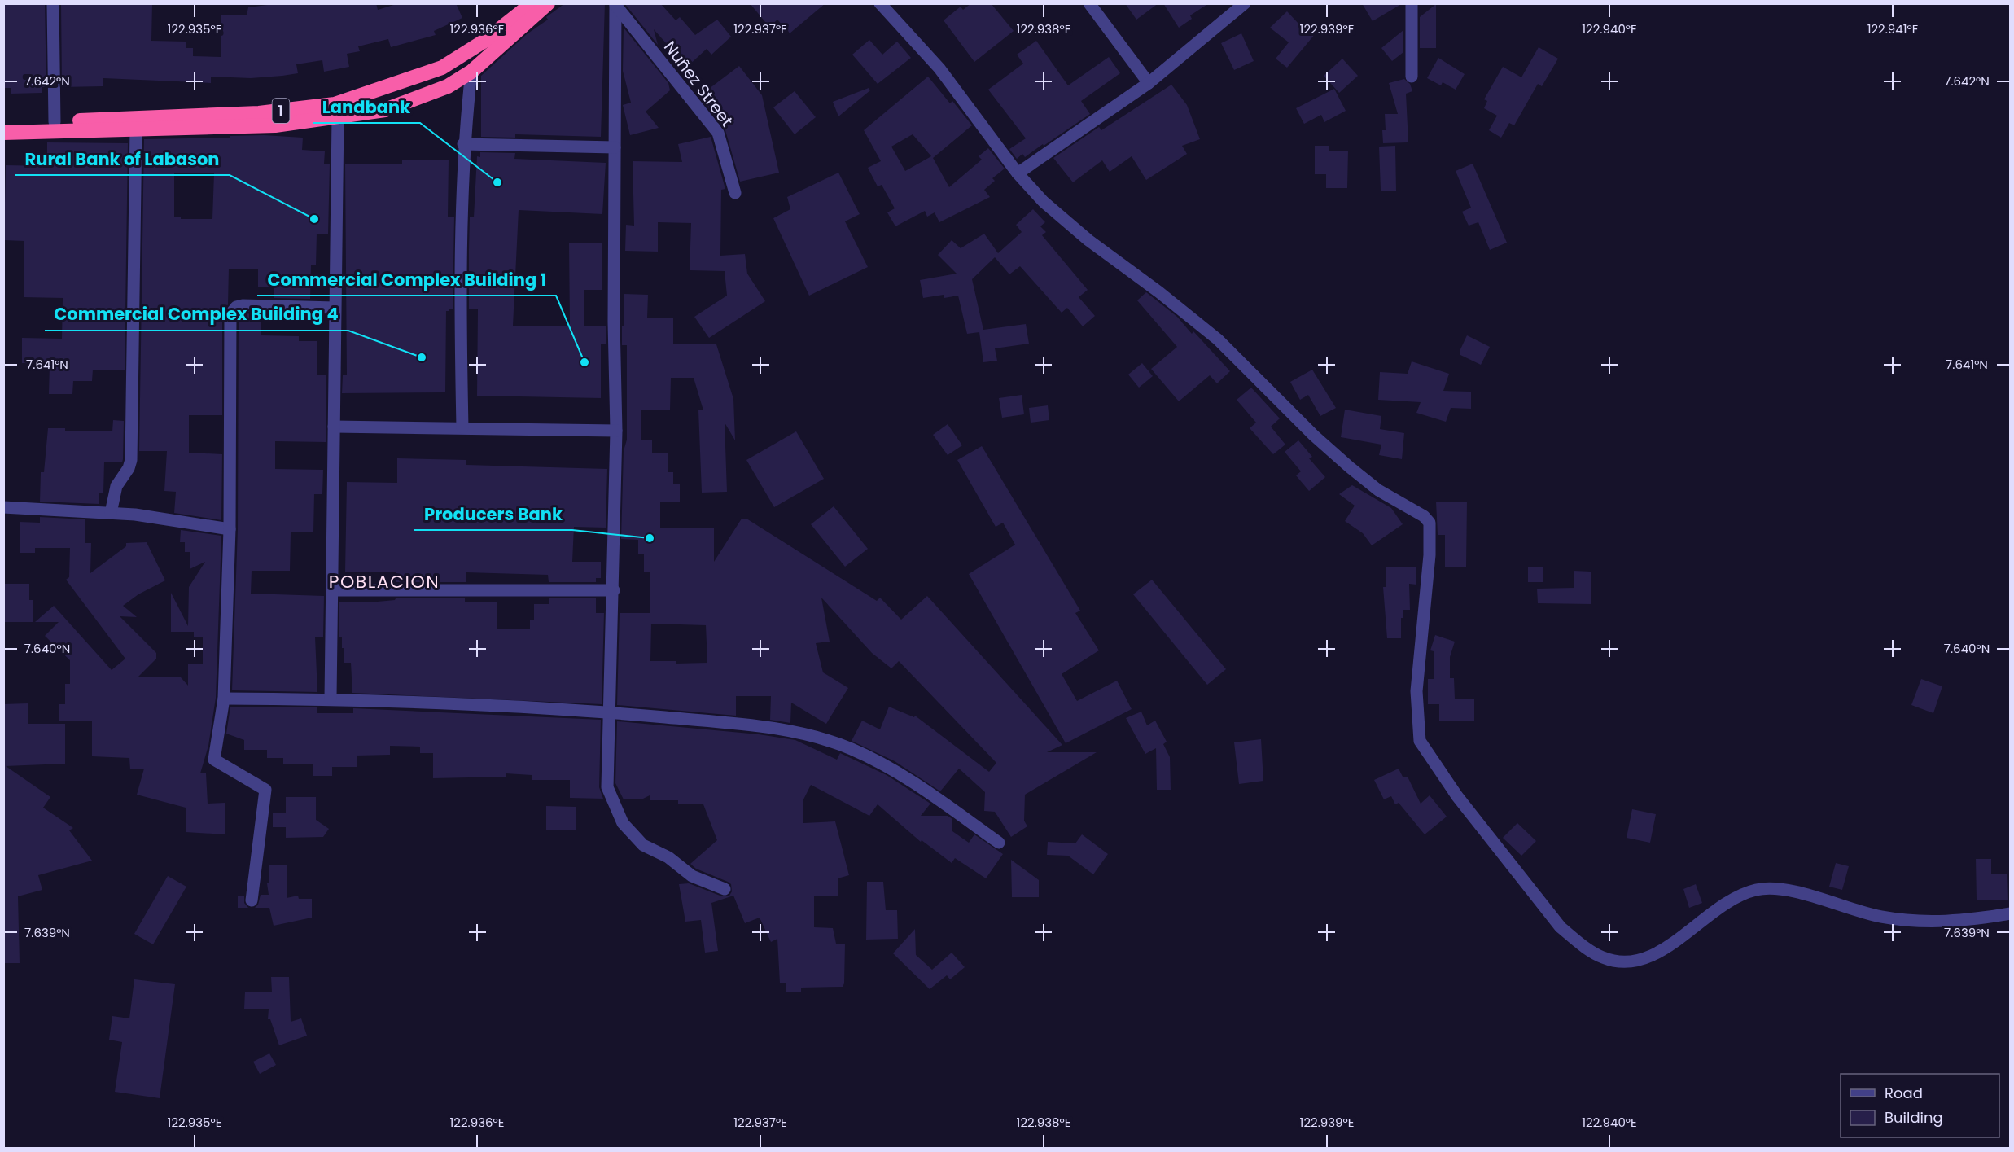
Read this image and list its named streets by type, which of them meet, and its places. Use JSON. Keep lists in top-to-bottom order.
{
  "streets": {
    "highway": ["1"],
    "street": ["Nuñez Street"]
  },
  "districts": ["POBLACION"],
  "places": [
    "Landbank",
    "Rural Bank of Labason",
    "Commercial Complex Building 4",
    "Commercial Complex Building 1",
    "Producers Bank"
  ],
  "legend": ["Road", "Building"],
  "coordinates": [
    "122.935°E",
    "122.936°E",
    "122.937°E",
    "122.938°E",
    "122.939°E",
    "122.940°E",
    "122.941°E",
    "7.642°N",
    "7.641°N",
    "7.640°N",
    "7.639°N"
  ]
}
